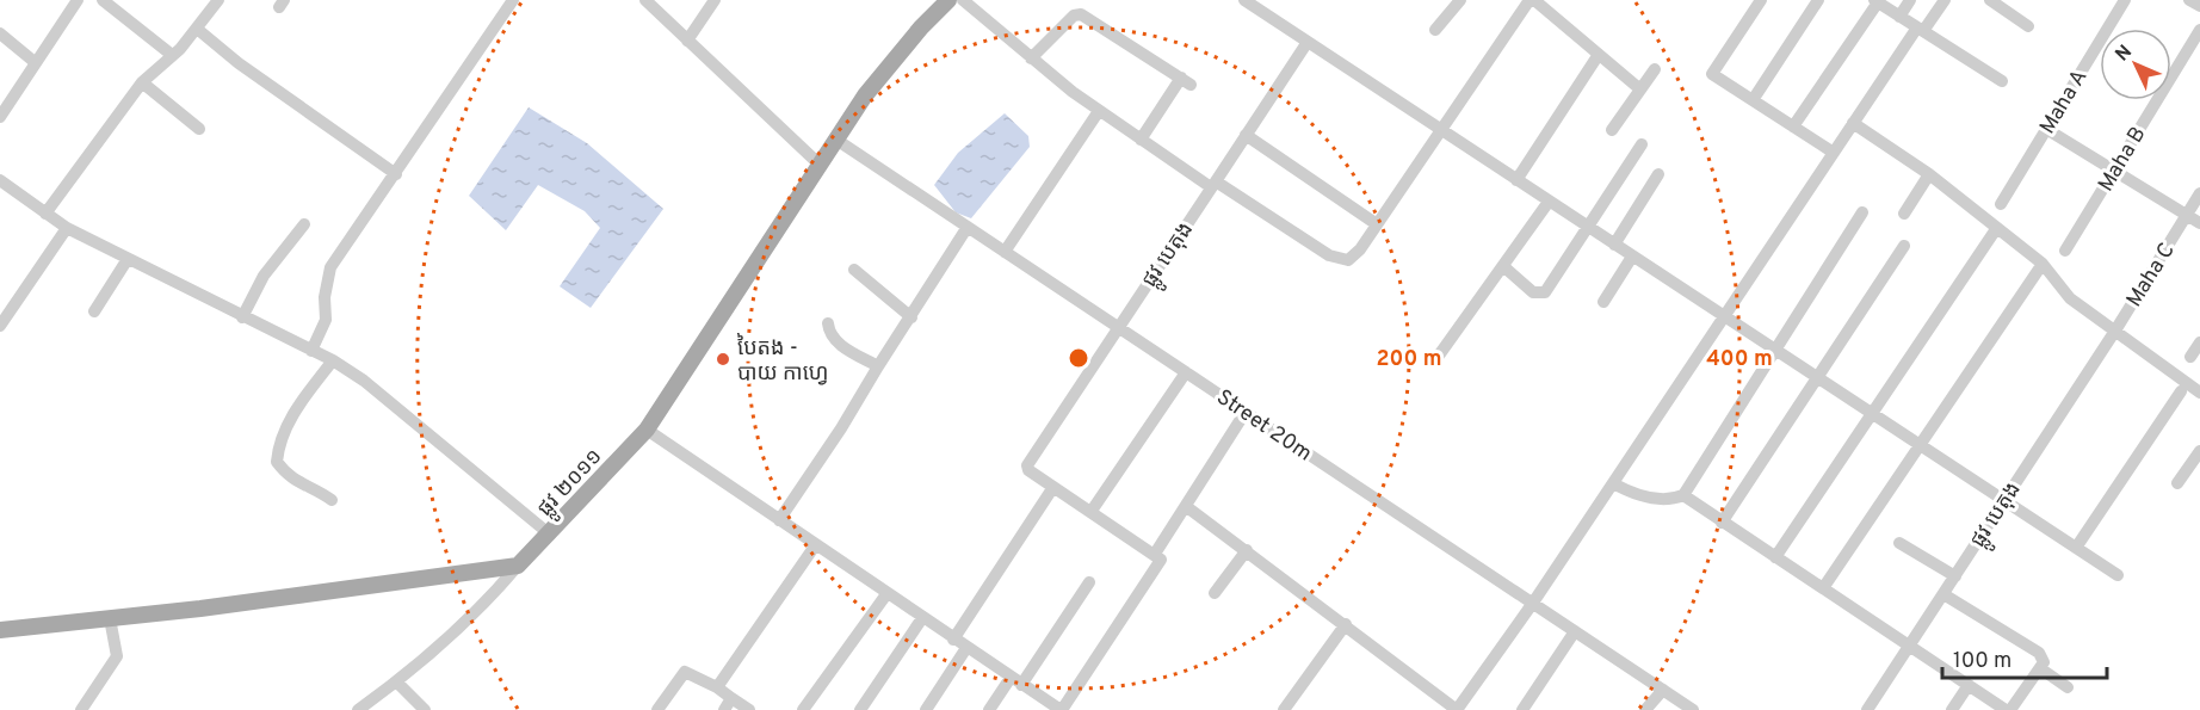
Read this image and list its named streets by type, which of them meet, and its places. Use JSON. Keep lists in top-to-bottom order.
{
  "streets": {
    "main road": ["ផ្លូវ ២០១១"],
    "street": [
      "Maha A",
      "Maha B",
      "ផ្លូវ បេតុង",
      "Maha C",
      "Street 20m"
    ]
  },
  "crossings": [
    ["ផ្លូវ បេតុង", "Maha C"],
    ["ផ្លូវ បេតុង", "Street 20m"],
    ["Street 20m", "ផ្លូវ ២០១១"]
  ],
  "places": ["បៃតង - បាយ កាហ្វេ"],
  "scale_bar": "100 m",
  "north": "top left",
  "rings": ["200 m", "400 m"]
}
